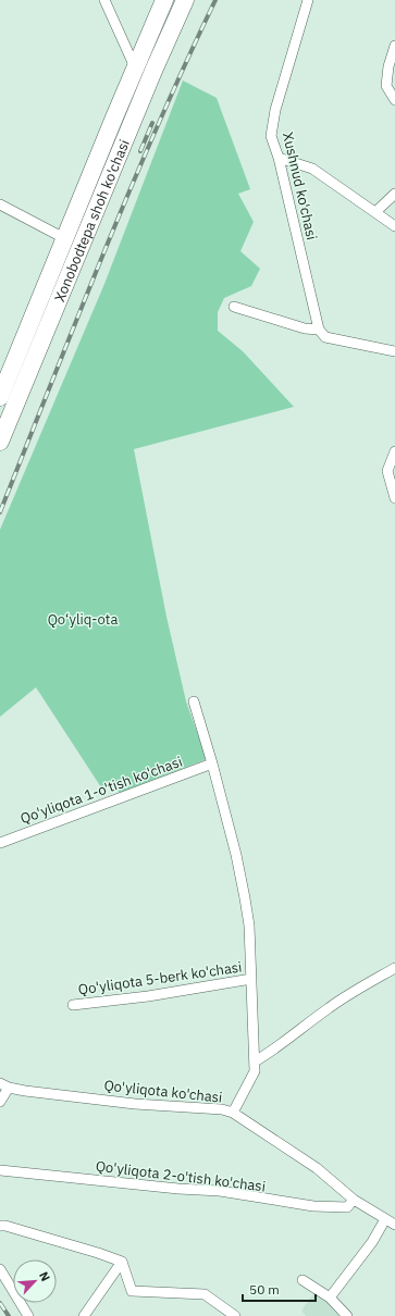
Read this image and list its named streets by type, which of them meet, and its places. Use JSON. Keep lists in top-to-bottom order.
{
  "streets": {
    "highway": ["Xonobodtepa shoh ko'chasi"],
    "street": [
      "Xushnud ko'chasi",
      "Qo'yliqota 1-o'tish ko'chasi",
      "Qo'yliqota 5-berk ko'chasi",
      "Qo'yliqota ko'chasi",
      "Qo'yliqota 2-o'tish ko'chasi"
    ]
  },
  "crossings": [
    ["Qo'yliqota ko'chasi", "Qo'yliqota 2-o'tish ko'chasi"]
  ],
  "parks": ["Qo‘yliq-ota"],
  "scale_bar": "50 m",
  "north": "top right"
}
